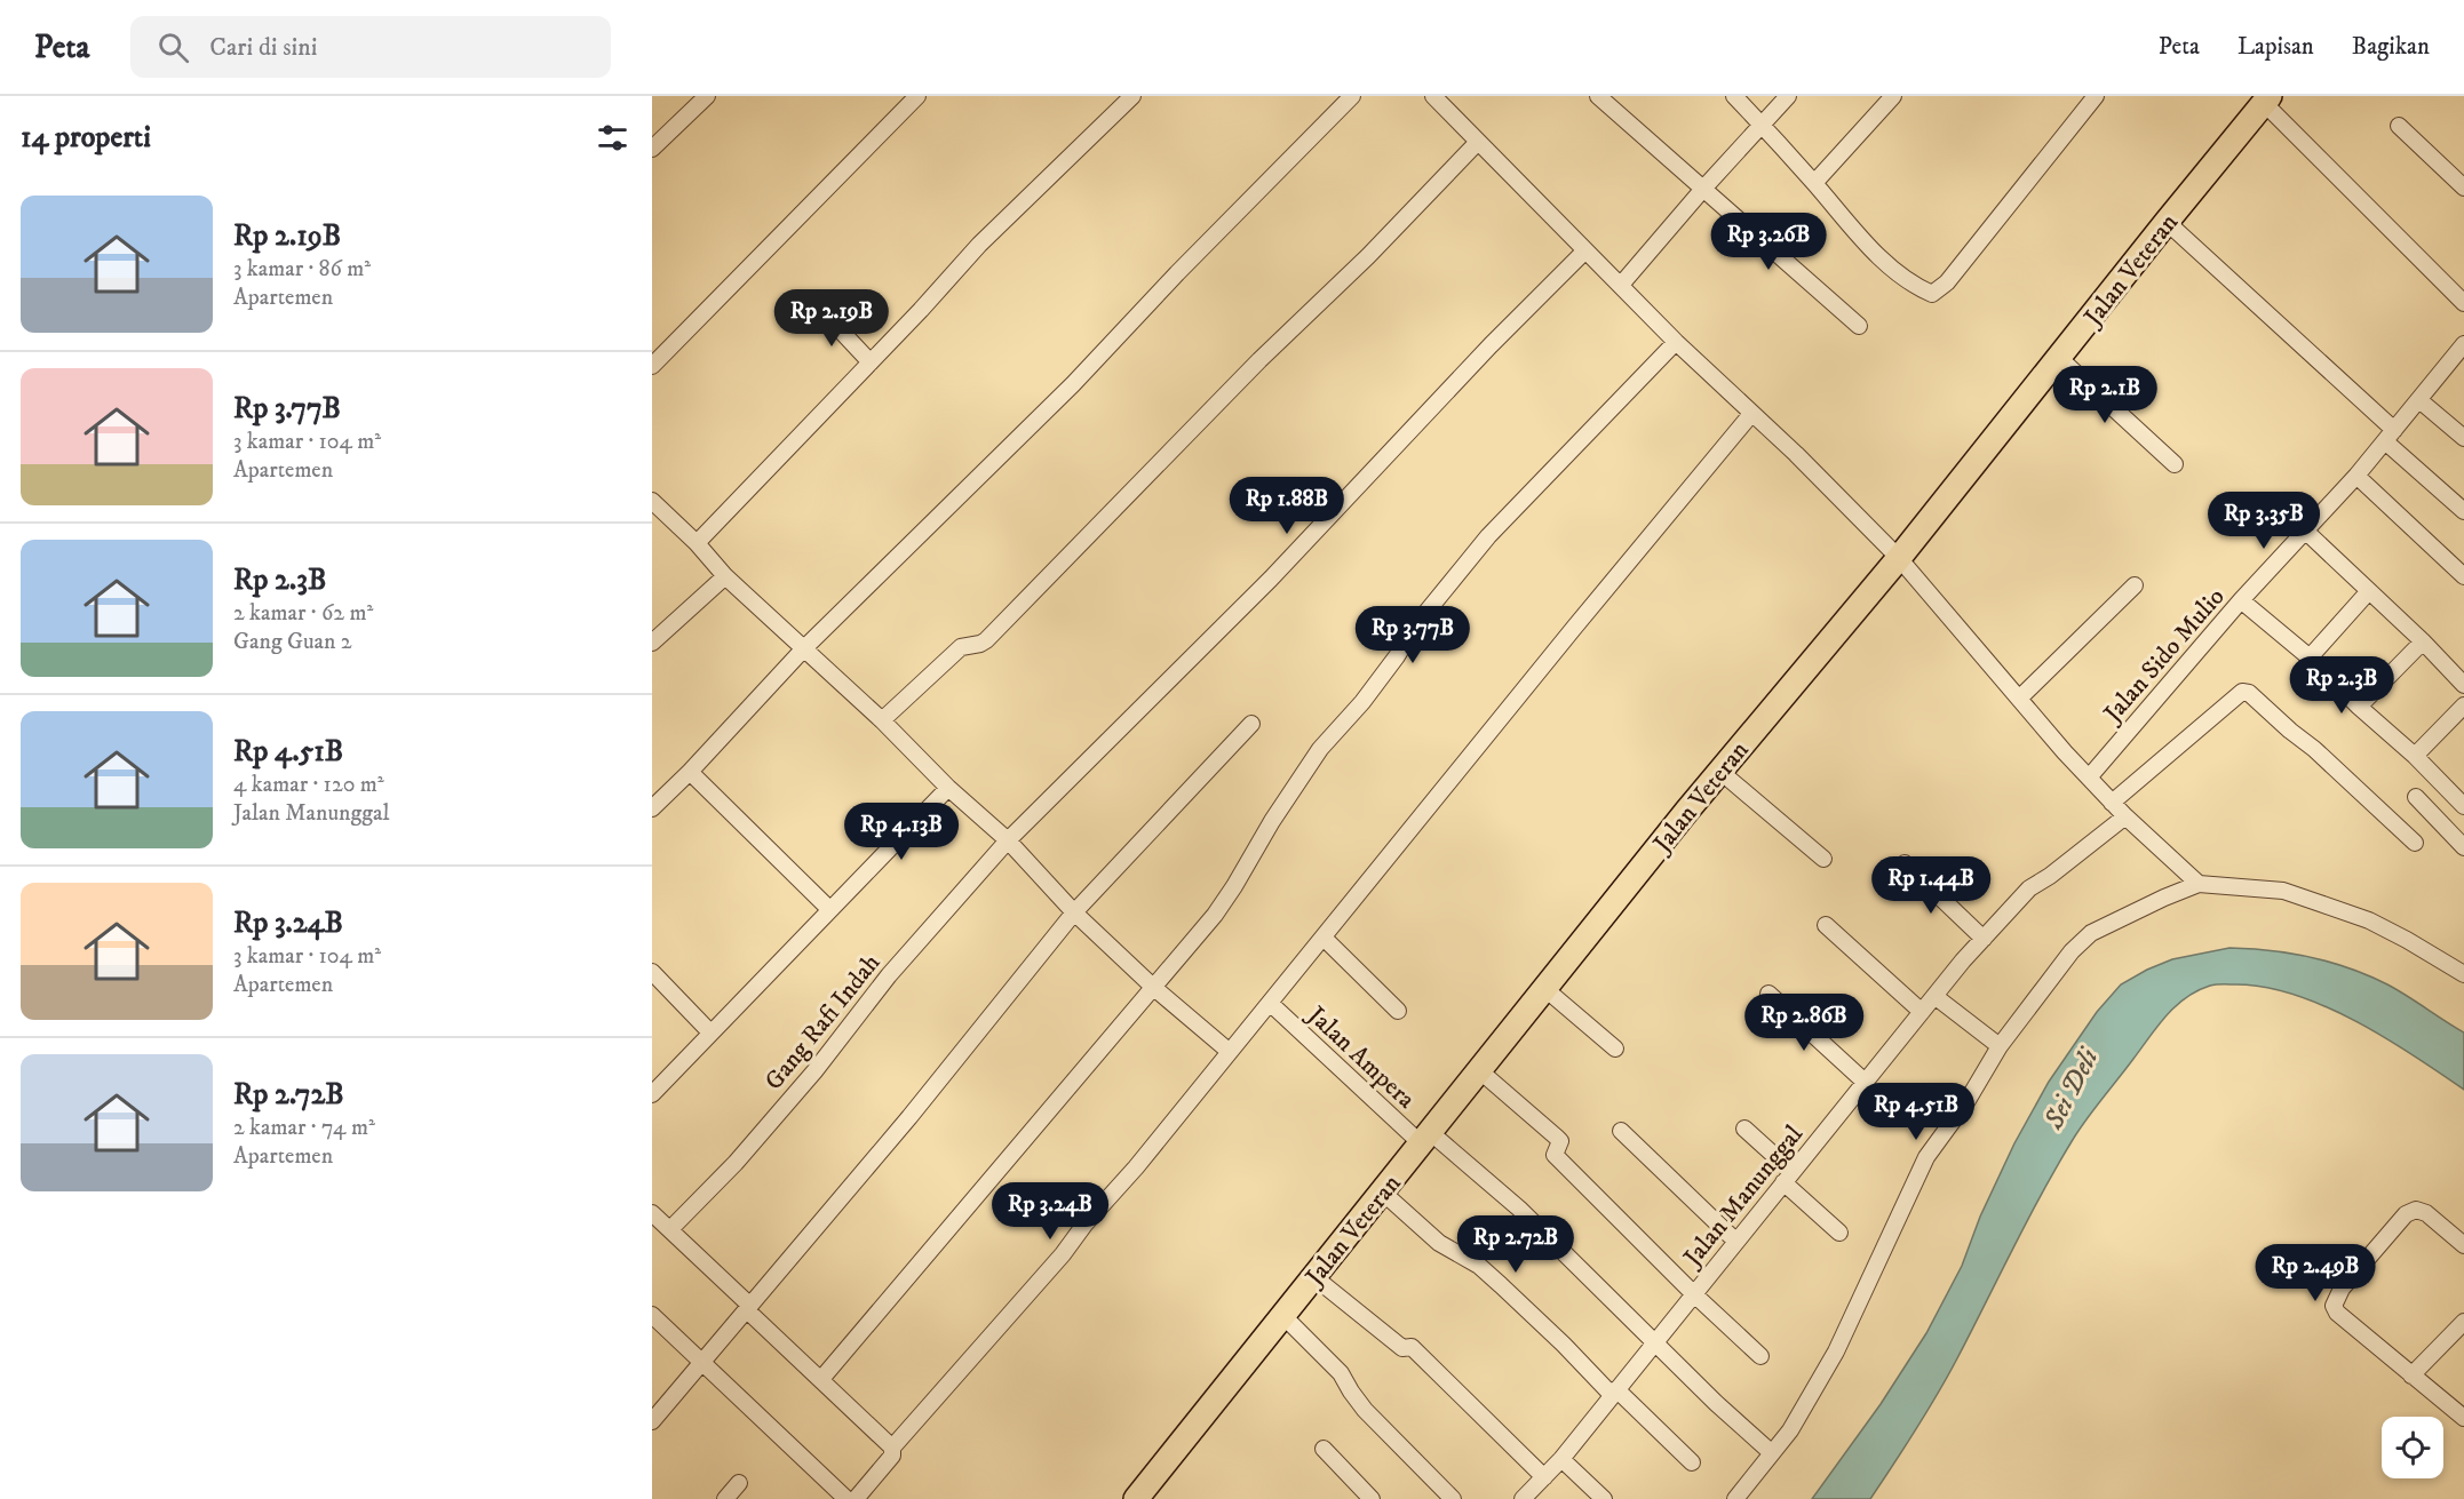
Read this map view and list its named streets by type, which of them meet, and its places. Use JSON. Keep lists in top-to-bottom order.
{
  "streets": {
    "main road": ["Jalan Veteran"],
    "street": [
      "Jalan Sido Mulio",
      "Gang Rafi Indah",
      "Jalan Ampera",
      "Jalan Manunggal"
    ]
  },
  "crossings": [
    ["Jalan Veteran", "Jalan Ampera"],
    ["Jalan Ampera", "Jalan Manunggal"]
  ],
  "water": ["Sei Deli"],
  "page": {
    "header": "Peta",
    "search": "Cari di sini",
    "nav": ["Peta", "Lapisan", "Bagikan"],
    "heading": "14 properti",
    "list": [
      {
        "name": "Rp 2.19B",
        "note": "3 kamar · 86 m² · Apartemen"
      },
      {
        "name": "Rp 3.77B",
        "note": "3 kamar · 104 m² · Apartemen"
      },
      {
        "name": "Rp 2.3B",
        "note": "2 kamar · 62 m² · Gang Guan 2"
      },
      {
        "name": "Rp 4.51B",
        "note": "4 kamar · 120 m² · Jalan Manunggal"
      },
      {
        "name": "Rp 3.24B",
        "note": "3 kamar · 104 m² · Apartemen"
      },
      {
        "name": "Rp 2.72B",
        "note": "2 kamar · 74 m² · Apartemen"
      }
    ],
    "price": [
      "Rp 3.26B",
      "Rp 2.19B",
      "Rp 2.1B",
      "Rp 1.88B",
      "Rp 3.35B",
      "Rp 3.77B",
      "Rp 2.3B",
      "Rp 4.13B",
      "Rp 1.44B",
      "Rp 2.86B",
      "Rp 4.51B",
      "Rp 3.24B",
      "Rp 2.72B",
      "Rp 2.49B"
    ]
  }
}
